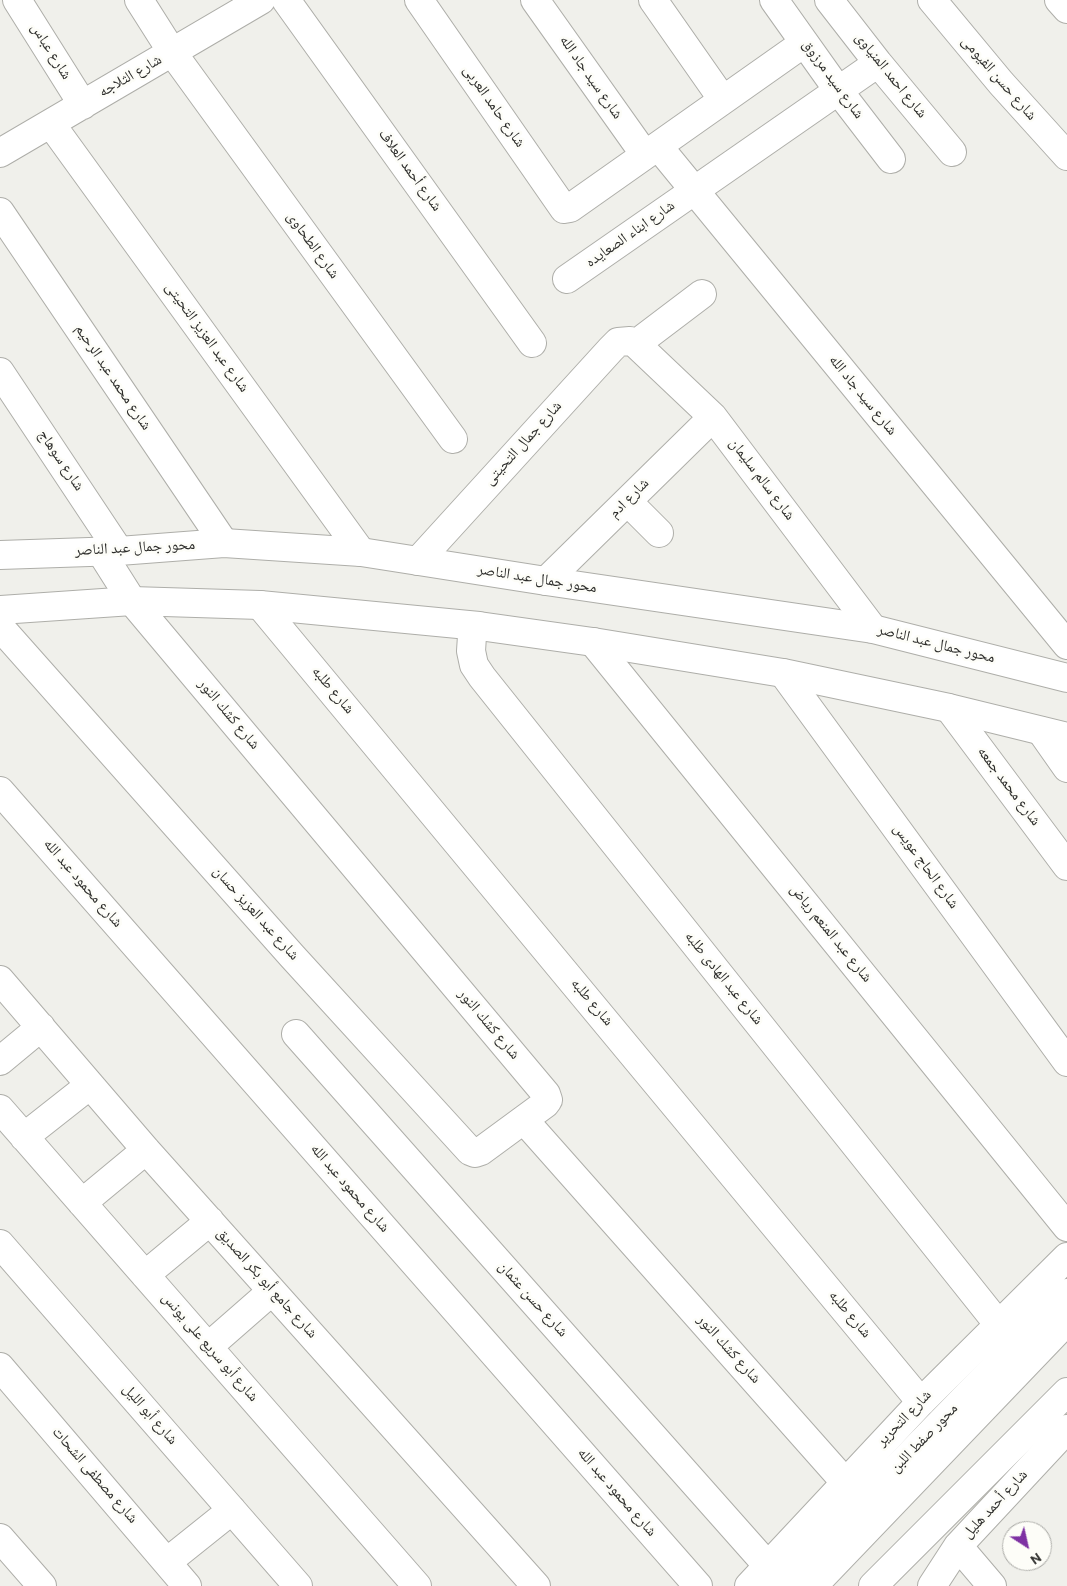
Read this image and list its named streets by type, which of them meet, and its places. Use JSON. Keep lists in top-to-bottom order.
{
  "streets": {
    "street": [
      "شارع عباس",
      "شارع احمد المنياوى",
      "شارع الثلاجه",
      "شارع سيد جاد الله",
      "شارع حسن الفيومى",
      "شارع سيد مرزوق",
      "شارع حامد العربى",
      "شارع أحمد العلاف",
      "شارع ابناء الصعايده",
      "شارع الطحاوى",
      "شارع عبد العزيز التحيتى",
      "شارع محمد عبد الرحيم",
      "شارع جمال التحيتى",
      "شارع سوهاج",
      "شارع سالم سليمان",
      "شارع ادم",
      "محور جمال عبد الناصر",
      "شارع طلبه",
      "شارع كشك النور",
      "شارع محمد جمعه",
      "شارع الحاج عويس",
      "شارع محمود عبد الله",
      "شارع عبد العزيز حسان",
      "شارع عبد المنعم رياض",
      "شارع عبد الهادى طلبه",
      "شارع جامع أبو بكر الصديق",
      "شارع حسن عثمان",
      "شارع أبو سريع على يونس",
      "شارع أبو الليل",
      "شارع التحرير",
      "محور صفط اللبن",
      "شارع مصطفى الشحات",
      "شارع أحمد هليل"
    ]
  },
  "crossings": [
    ["شارع عباس", "شارع الثلاجه"],
    ["شارع احمد المنياوى", "شارع ابناء الصعايده"],
    ["شارع الثلاجه", "شارع الطحاوى"],
    ["شارع الثلاجه", "شارع عبد العزيز التحيتى"],
    ["شارع سيد جاد الله", "شارع حامد العربى"],
    ["شارع سيد جاد الله", "شارع ابناء الصعايده"],
    ["شارع سيد مرزوق", "شارع ابناء الصعايده"],
    ["شارع عبد العزيز التحيتى", "محور جمال عبد الناصر"],
    ["شارع محمد عبد الرحيم", "محور جمال عبد الناصر"],
    ["شارع جمال التحيتى", "شارع سالم سليمان"],
    ["شارع جمال التحيتى", "محور جمال عبد الناصر"],
    ["شارع سوهاج", "محور جمال عبد الناصر"],
    ["شارع سوهاج", "شارع كشك النور"],
    ["شارع سالم سليمان", "شارع ادم"],
    ["شارع سالم سليمان", "محور جمال عبد الناصر"],
    ["شارع ادم", "محور جمال عبد الناصر"],
    ["محور جمال عبد الناصر", "شارع كشك النور"],
    ["شارع طلبه", "شارع التحرير"],
    ["شارع كشك النور", "شارع عبد العزيز حسان"],
    ["شارع كشك النور", "شارع التحرير"],
    ["شارع عبد الهادى طلبه", "شارع التحرير"],
    ["شارع حسن عثمان", "شارع التحرير"],
    ["شارع حسن عثمان", "محور صفط اللبن"],
    ["شارع التحرير", "محور صفط اللبن"]
  ],
  "north": "bottom right"
}
